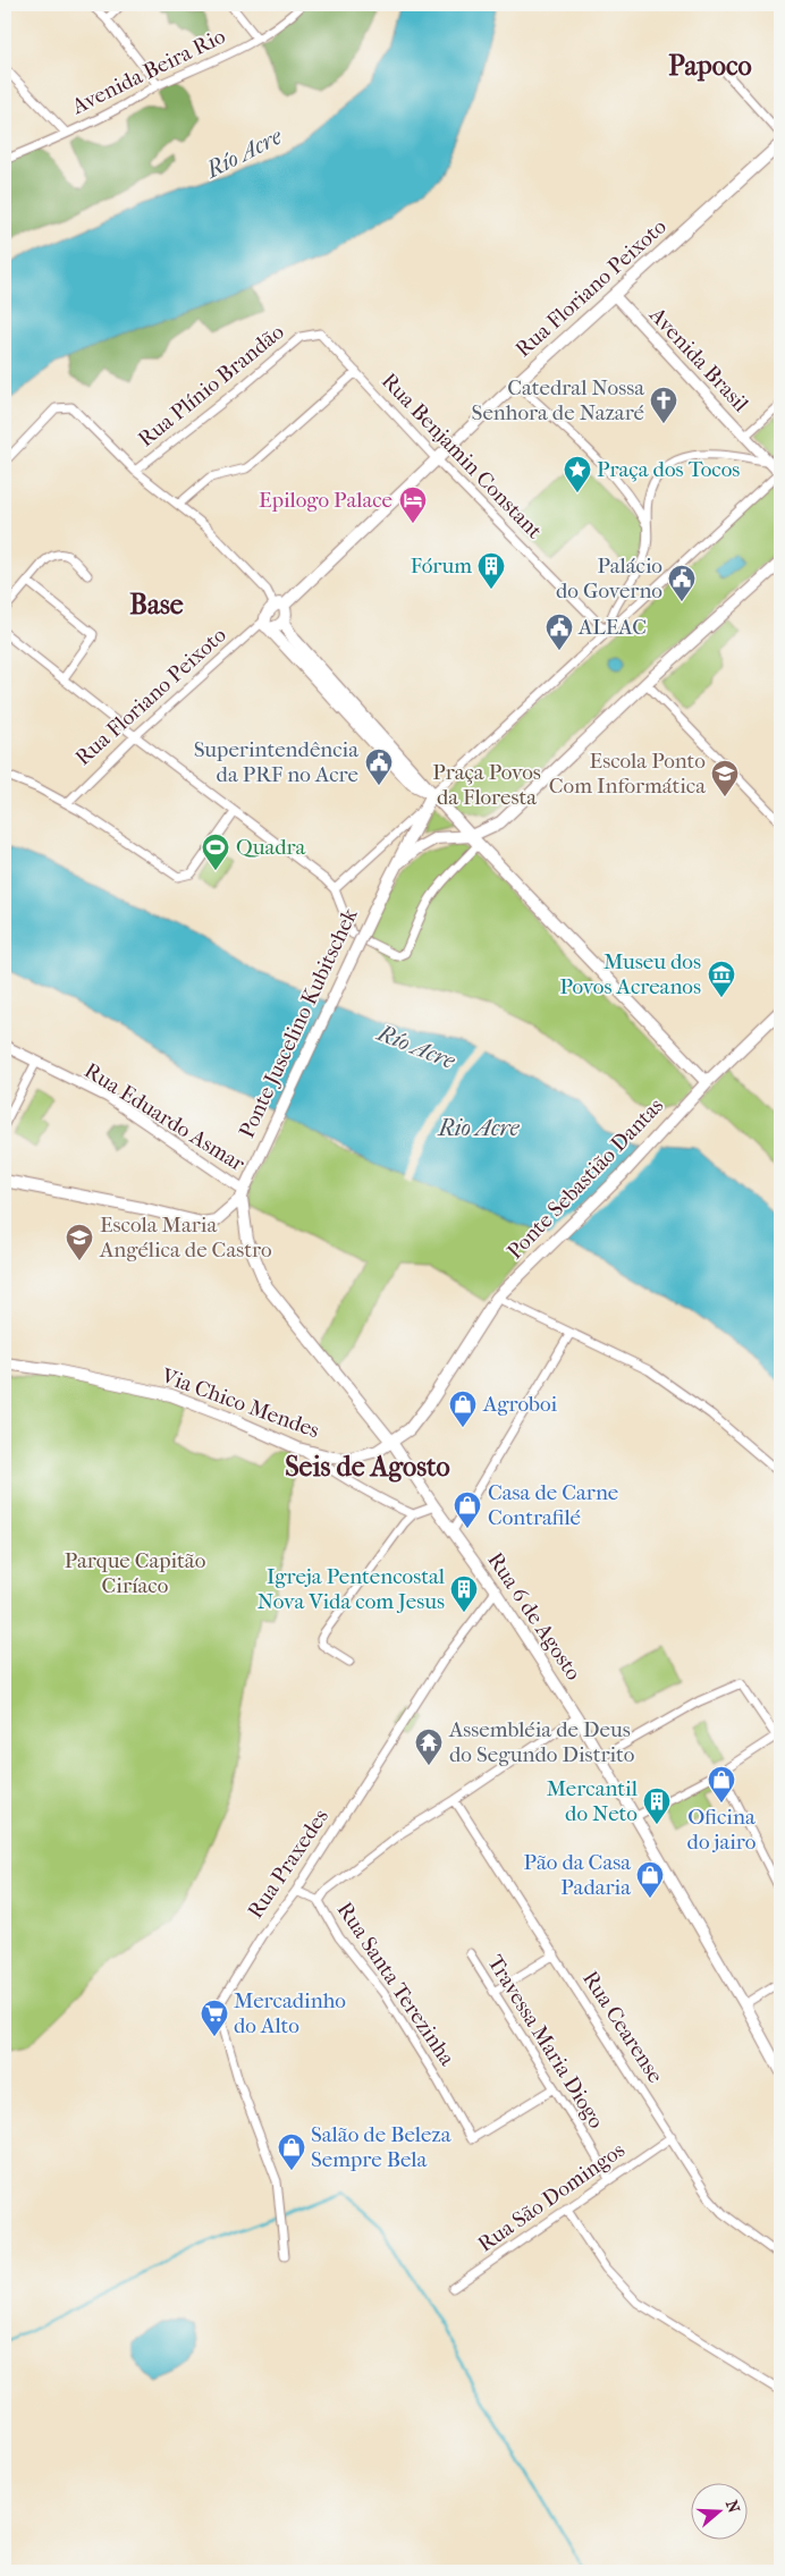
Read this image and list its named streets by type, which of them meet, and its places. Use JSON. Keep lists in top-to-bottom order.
{
  "streets": {
    "main road": [
      "Rua Floriano Peixoto",
      "Ponte Juscelino Kubitschek",
      "Ponte Sebastião Dantas",
      "Via Chico Mendes",
      "Rua 6 de Agosto"
    ],
    "street": [
      "Avenida Beira Rio",
      "Avenida Brasil",
      "Rua Plínio Brandão",
      "Rua Benjamin Constant",
      "Rua Eduardo Asmar",
      "Rua Praxedes",
      "Rua Santa Terezinha",
      "Rua Cearense",
      "Travessa Maria Diogo",
      "Rua São Domingos"
    ]
  },
  "crossings": [
    ["Rua Floriano Peixoto", "Avenida Brasil"],
    ["Rua Floriano Peixoto", "Rua Benjamin Constant"],
    ["Rua Plínio Brandão", "Rua Benjamin Constant"],
    ["Ponte Juscelino Kubitschek", "Rua Eduardo Asmar"],
    ["Ponte Juscelino Kubitschek", "Rua 6 de Agosto"],
    ["Rua Eduardo Asmar", "Rua 6 de Agosto"],
    ["Ponte Sebastião Dantas", "Via Chico Mendes"],
    ["Ponte Sebastião Dantas", "Rua 6 de Agosto"],
    ["Via Chico Mendes", "Rua 6 de Agosto"],
    ["Rua 6 de Agosto", "Rua Praxedes"],
    ["Rua Praxedes", "Rua Santa Terezinha"],
    ["Rua Santa Terezinha", "Travessa Maria Diogo"],
    ["Rua Cearense", "Rua São Domingos"],
    ["Travessa Maria Diogo", "Rua São Domingos"]
  ],
  "districts": ["Papoco", "Base", "Seis de Agosto"],
  "water": ["Río Acre", "Rio Acre"],
  "parks": ["Praça Povos da Floresta", "Parque Capitão Ciríaco"],
  "places": {
    "church": ["Catedral Nossa Senhora de Nazaré"],
    "place": ["Praça dos Tocos"],
    "hotel": ["Epilogo Palace"],
    "building": ["Fórum", "Igreja Pentencostal Nova Vida com Jesus", "Mercantil do Neto"],
    "public building": ["Palácio do Governo", "ALEAC", "Superintendência da PRF no Acre"],
    "school or university": ["Escola Ponto Com Informática", "Escola Maria Angélica de Castro"],
    "sports": ["Quadra"],
    "museum": ["Museu dos Povos Acreanos"],
    "shop": [
      "Agroboi",
      "Casa de Carne Contrafilé",
      "Oficina do jairo",
      "Pão da Casa Padaria",
      "Salão de Beleza Sempre Bela"
    ],
    "temple": ["Assembléia de Deus do Segundo Distrito"],
    "supermarket": ["Mercadinho do Alto"]
  },
  "north": "right"
}
